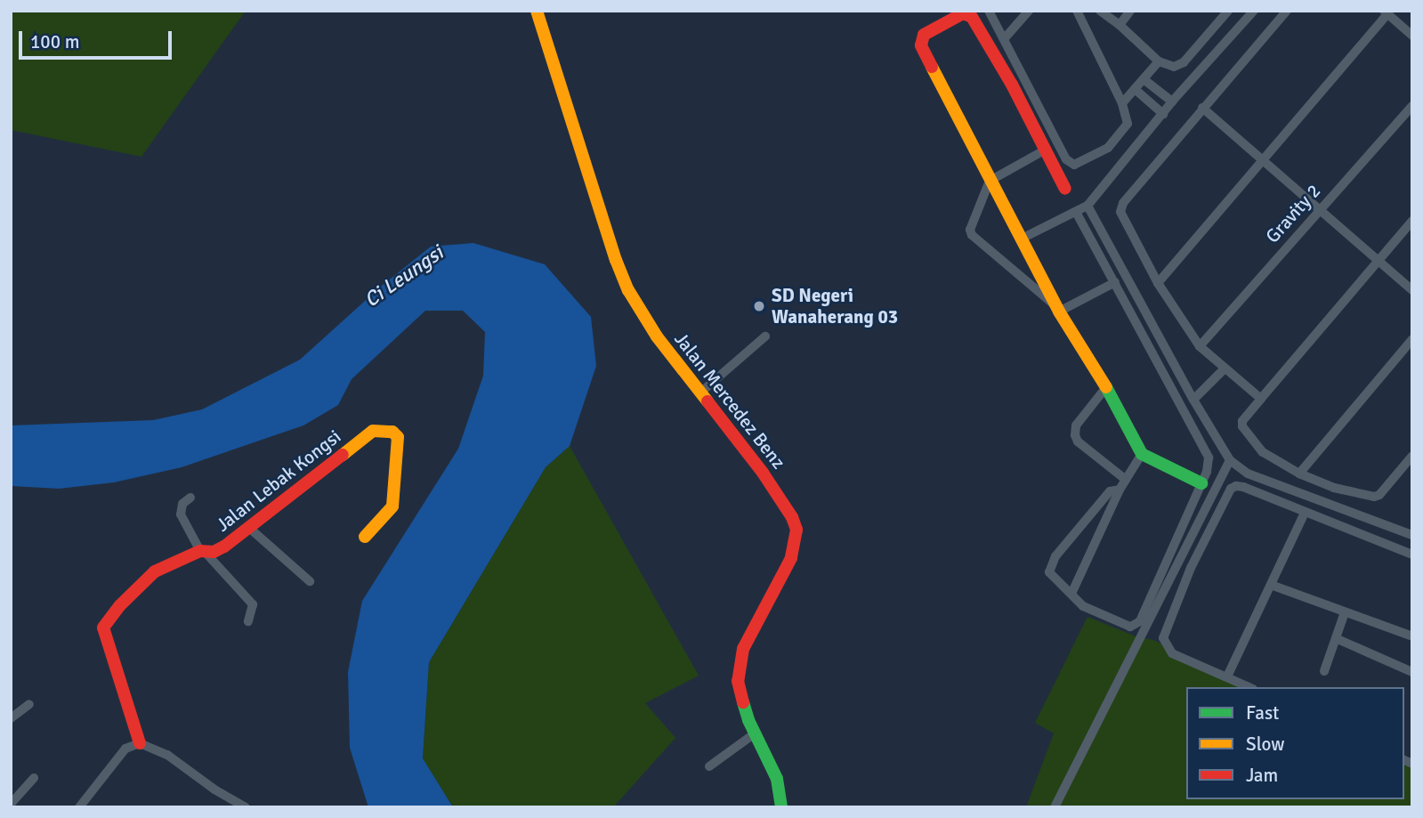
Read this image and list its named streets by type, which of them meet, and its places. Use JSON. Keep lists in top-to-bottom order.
{
  "streets": {
    "street": ["Gravity 2", "Jalan Mercedez Benz", "Jalan Lebak Kongsi"]
  },
  "water": ["Ci Leungsi"],
  "places": ["SD Negeri Wanaherang 03"],
  "legend": ["Fast", "Slow", "Jam"],
  "scale_bar": "100 m"
}
